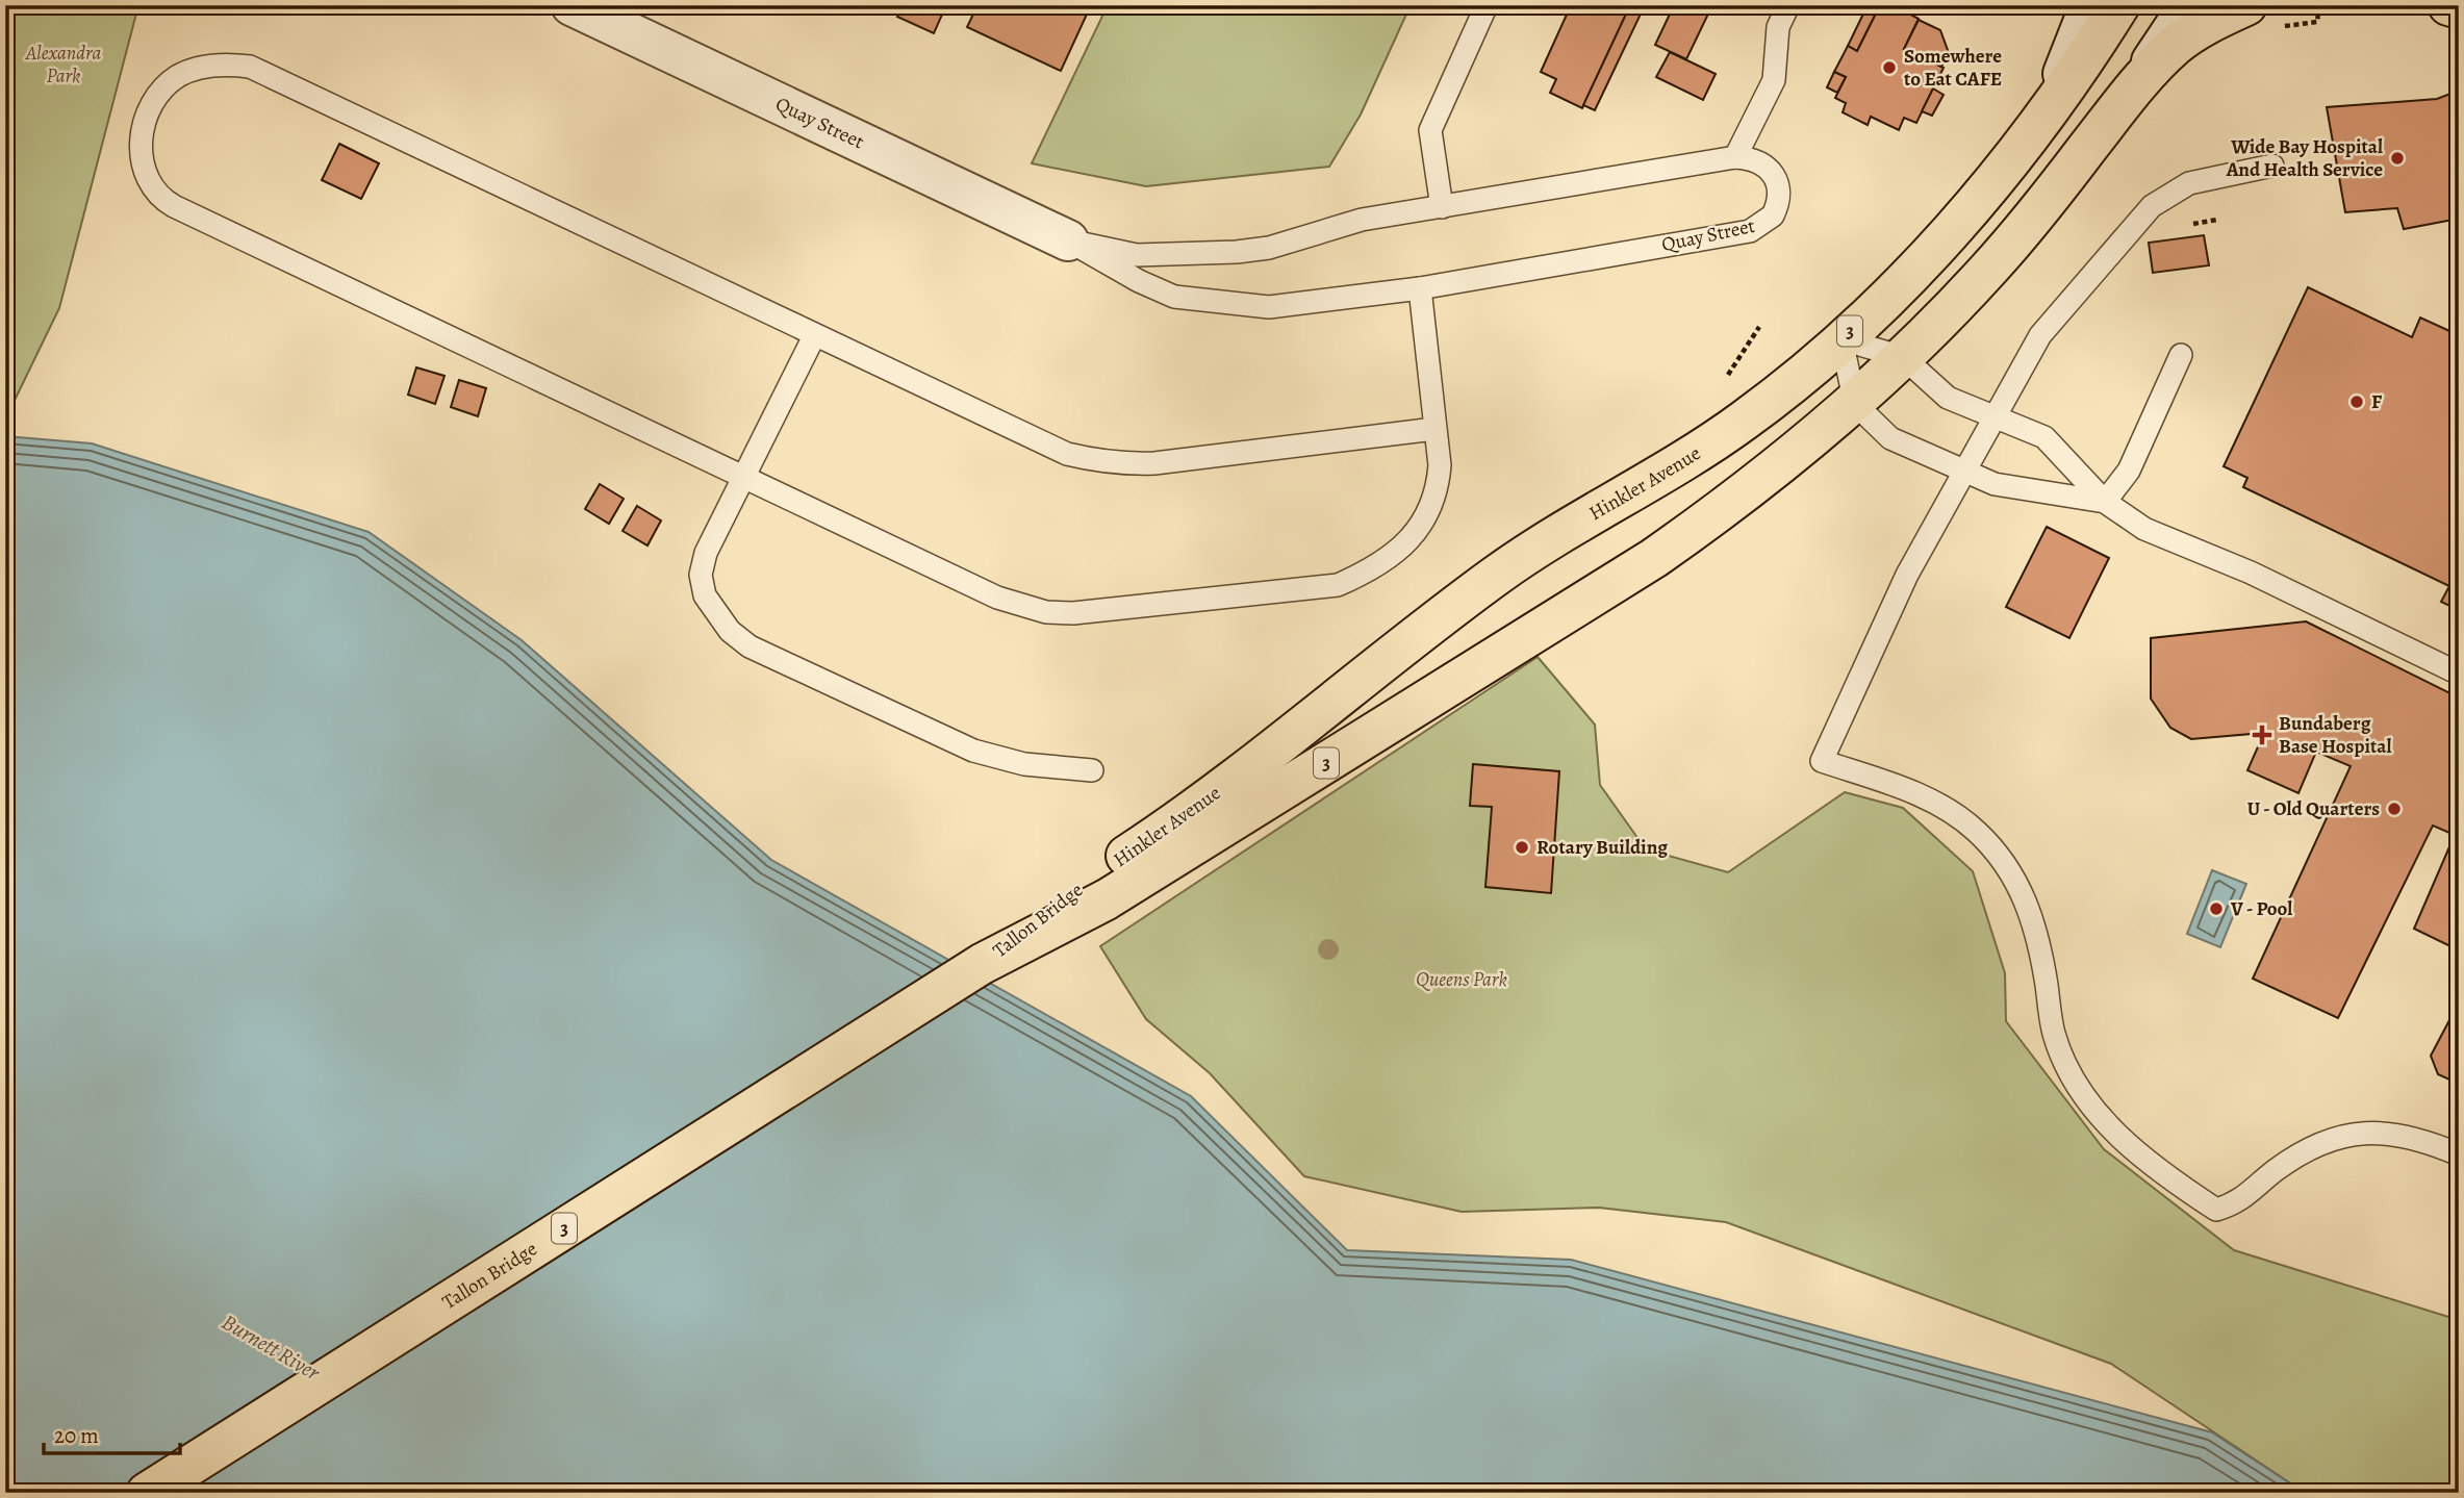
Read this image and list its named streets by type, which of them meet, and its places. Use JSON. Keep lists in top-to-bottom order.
{
  "streets": {
    "main road": ["3", "Hinkler Avenue", "Tallon Bridge"],
    "street": ["Quay Street"]
  },
  "crossings": [
    ["3", "Hinkler Avenue"],
    ["Hinkler Avenue", "Tallon Bridge"]
  ],
  "water": ["Burnett River"],
  "parks": ["Alexandra Park", "Queens Park"],
  "places": {
    "other": [
      "Somewhere to Eat CAFE",
      "Wide Bay Hospital And Health Service",
      "F",
      "U - Old Quarters",
      "Rotary Building",
      "V - Pool"
    ],
    "health": ["Bundaberg Base Hospital"]
  },
  "scale_bar": "20 m"
}
